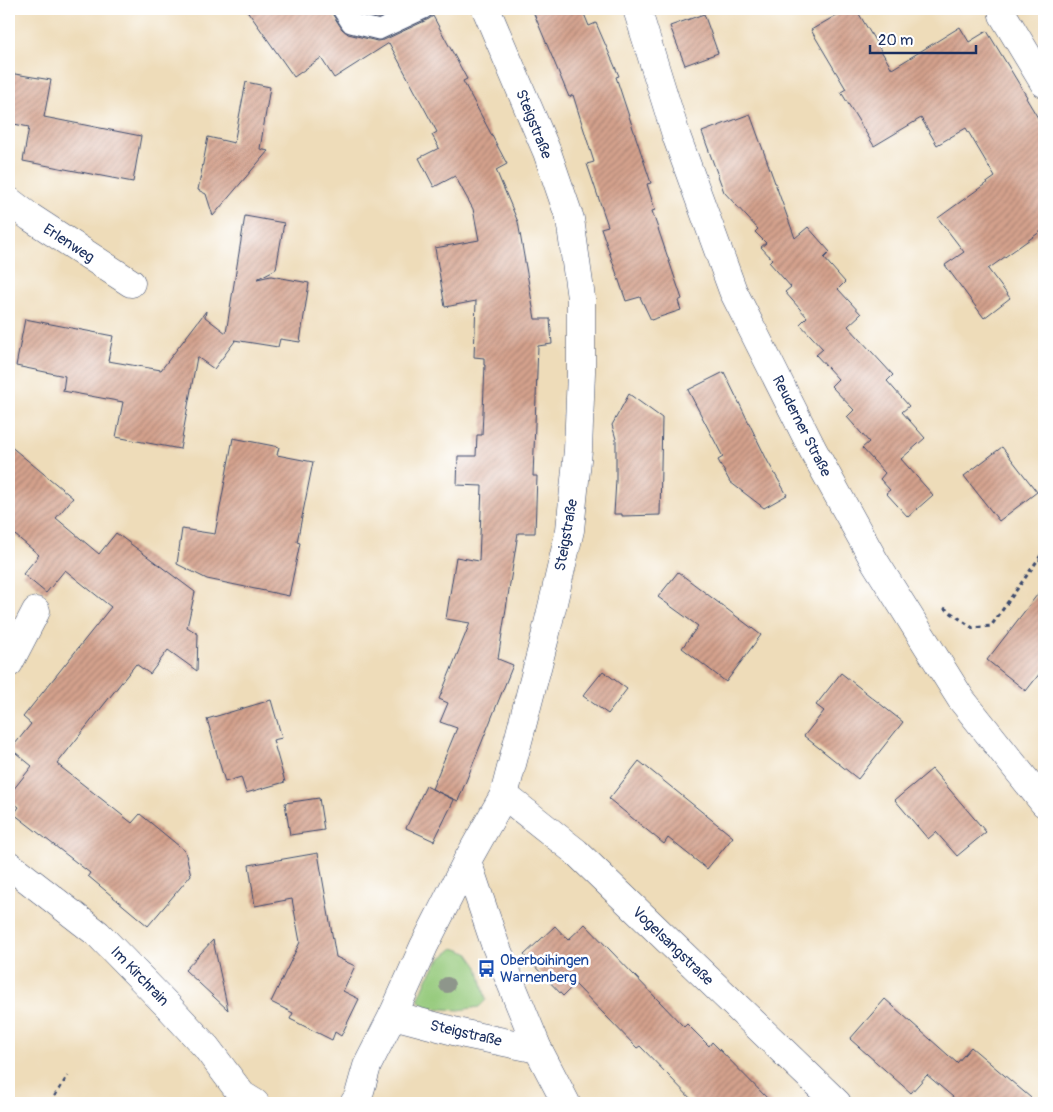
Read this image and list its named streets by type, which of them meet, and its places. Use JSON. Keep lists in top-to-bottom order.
{
  "streets": {
    "street": [
      "Steigstraße",
      "Erlenweg",
      "Reuderner Straße",
      "Vogelsangstraße",
      "Im Kirchrain"
    ]
  },
  "crossings": [
    ["Steigstraße", "Vogelsangstraße"]
  ],
  "places": {
    "bus stop": ["Oberboihingen Warnenberg"]
  },
  "scale_bar": "20 m"
}
